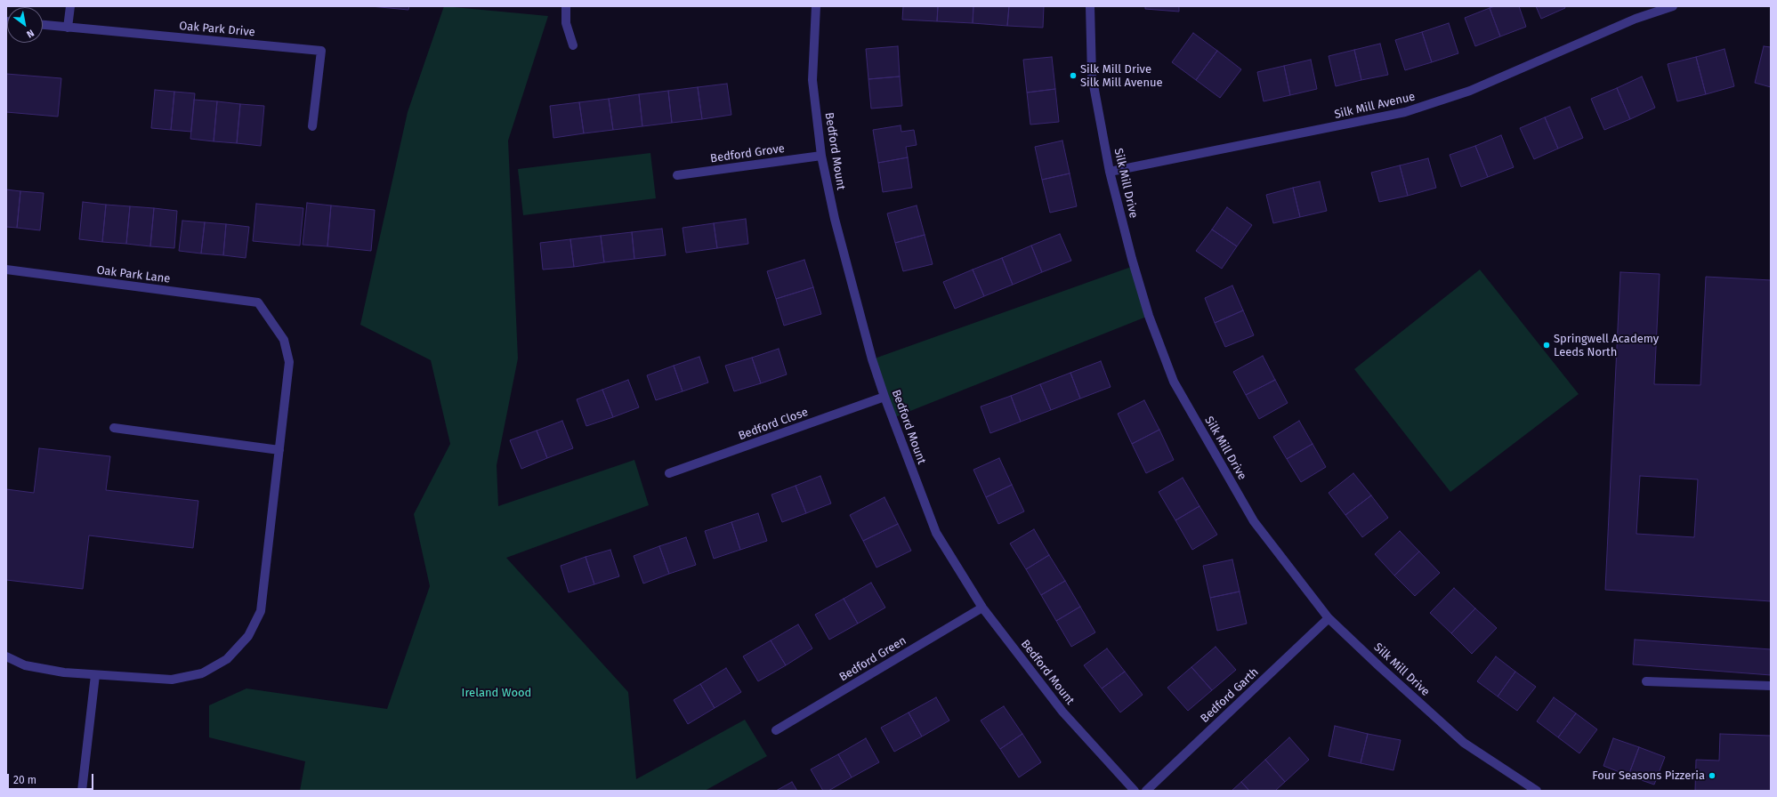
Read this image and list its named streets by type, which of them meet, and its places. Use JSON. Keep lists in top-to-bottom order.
{
  "streets": {
    "street": [
      "Oak Park Drive",
      "Silk Mill Avenue",
      "Bedford Mount",
      "Bedford Grove",
      "Silk Mill Drive",
      "Oak Park Lane",
      "Bedford Close",
      "Bedford Green",
      "Bedford Garth"
    ]
  },
  "crossings": [
    ["Silk Mill Avenue", "Silk Mill Drive"],
    ["Bedford Mount", "Bedford Grove"],
    ["Bedford Mount", "Bedford Close"],
    ["Bedford Mount", "Bedford Green"],
    ["Silk Mill Drive", "Bedford Garth"]
  ],
  "parks": ["Ireland Wood"],
  "places": ["Silk Mill Drive Silk Mill Avenue", "Springwell Academy Leeds North", "Four Seasons Pizzeria"],
  "scale_bar": "20 m",
  "north": "bottom right"
}
